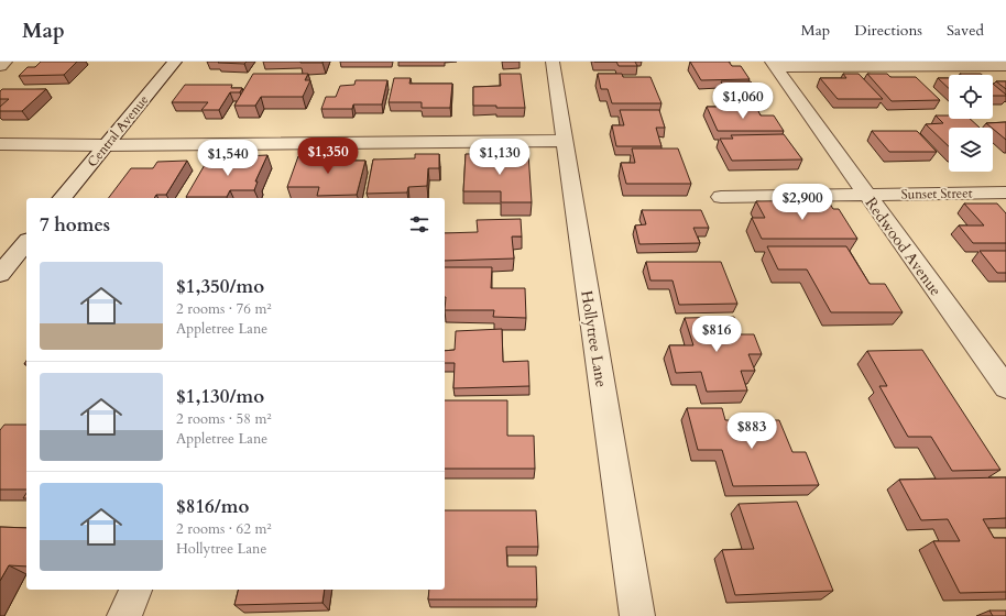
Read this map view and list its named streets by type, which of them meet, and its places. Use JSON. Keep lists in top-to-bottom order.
{
  "streets": {
    "street": [
      "Central Avenue",
      "Sunset Street",
      "Redwood Avenue",
      "Hollytree Lane"
    ]
  },
  "crossings": [
    ["Sunset Street", "Redwood Avenue"]
  ],
  "page": {
    "header": "Map",
    "nav": ["Map", "Directions", "Saved"],
    "price": [
      "$1,060",
      "$1,350",
      "$1,130",
      "$1,540",
      "$2,900",
      "$816",
      "$883"
    ],
    "heading": "7 homes",
    "list": [
      {
        "name": "$1,350/mo",
        "note": "2 rooms · 76 m² · Appletree Lane"
      },
      {
        "name": "$1,130/mo",
        "note": "2 rooms · 58 m² · Appletree Lane"
      },
      {
        "name": "$816/mo",
        "note": "2 rooms · 62 m² · Hollytree Lane"
      }
    ]
  }
}
